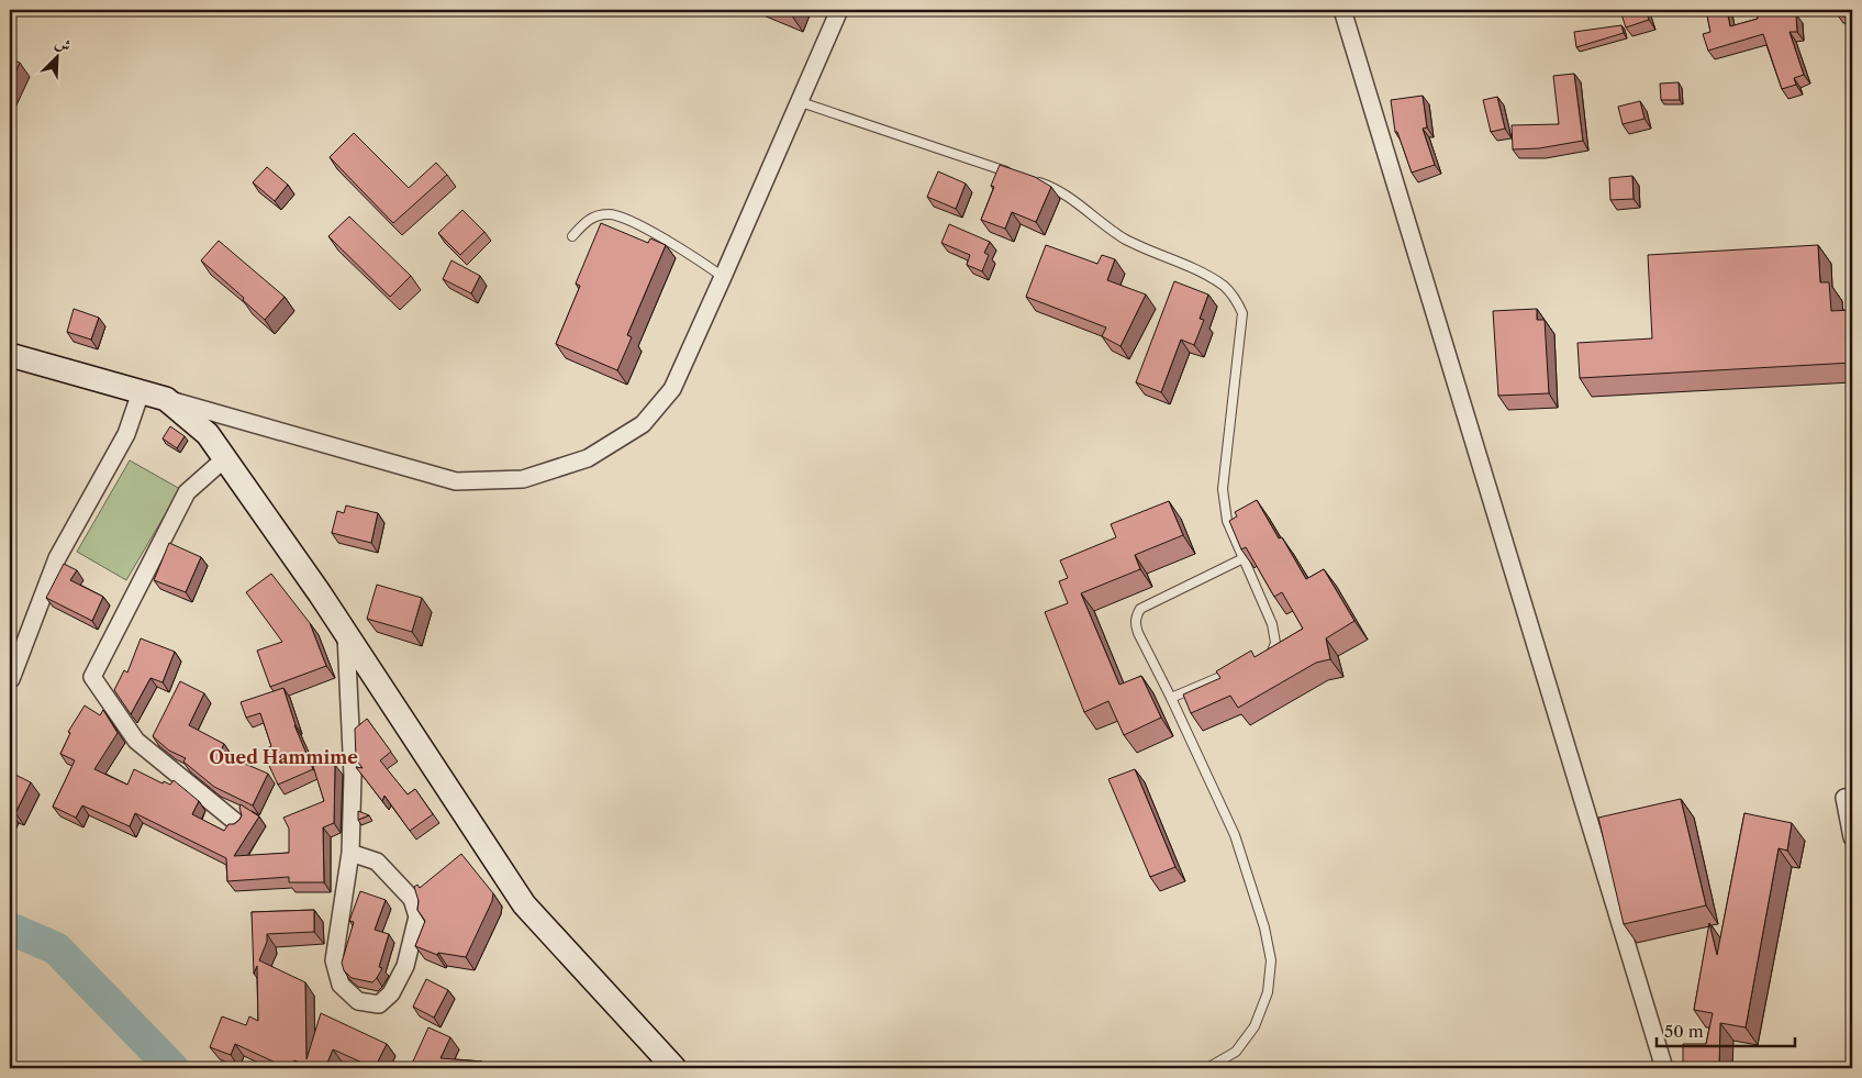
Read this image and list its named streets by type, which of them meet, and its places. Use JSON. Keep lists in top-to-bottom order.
{
  "districts": ["Oued Hammime"],
  "scale_bar": "50 m",
  "north": "top right"
}
